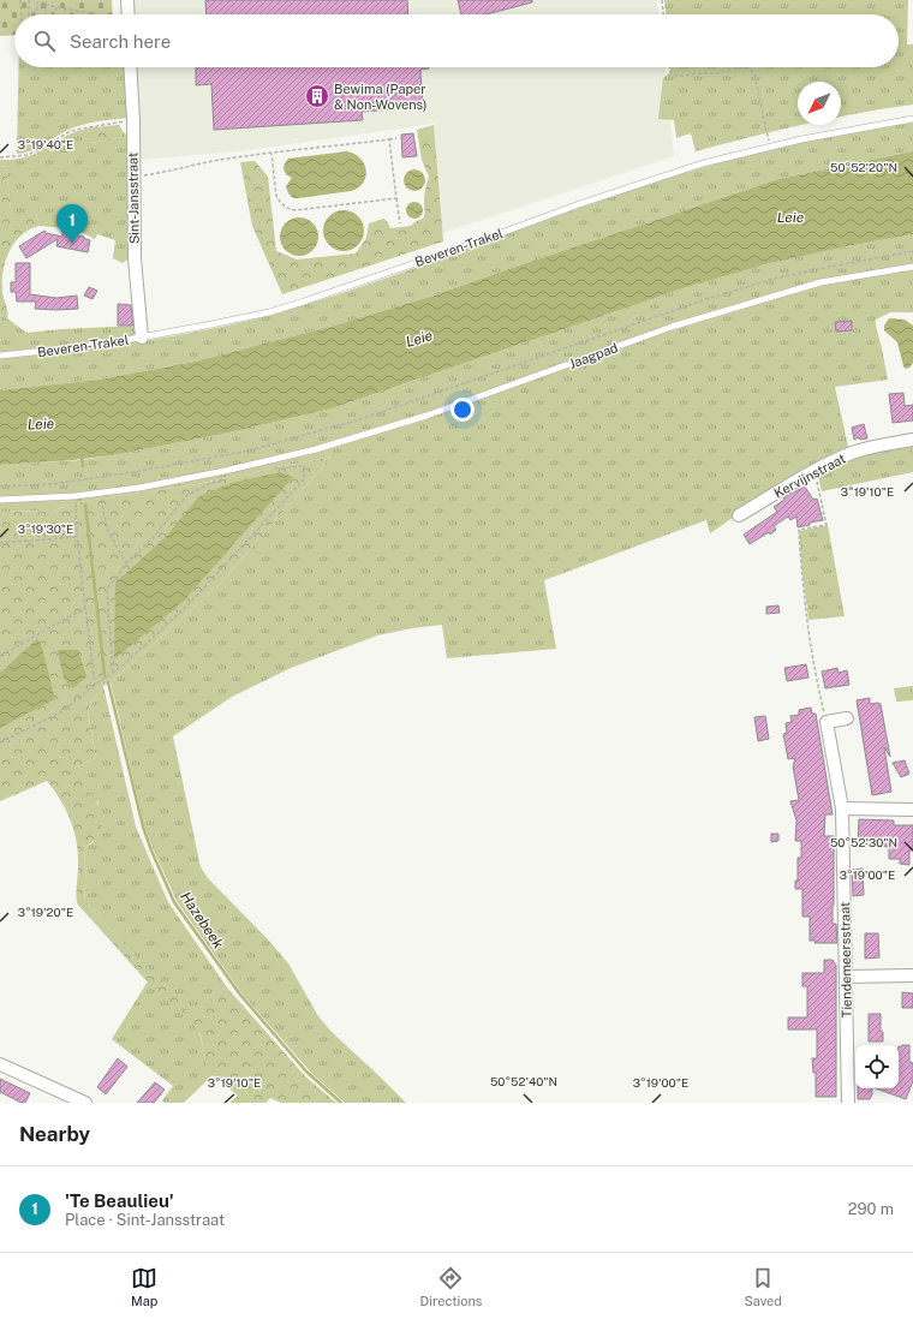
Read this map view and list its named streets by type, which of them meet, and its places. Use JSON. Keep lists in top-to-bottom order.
{
  "streets": {
    "street": ["Sint-Jansstraat", "Kervijnstraat", "Tiendemeersstraat"],
    "lane": ["Beveren-Trakel", "Jaagpad"]
  },
  "crossings": [
    ["Sint-Jansstraat", "Beveren-Trakel"]
  ],
  "water": ["Leie", "Hazebeek"],
  "places": {
    "building": ["Bewima (Paper & Non-Wovens)"]
  },
  "north": "bottom left",
  "page": {
    "search": "Search here",
    "pins": "1",
    "heading": "Nearby",
    "list": [
      {
        "mark": "1",
        "name": "'Te Beaulieu'",
        "note": "Place · Sint-Jansstraat",
        "value": "290 m"
      }
    ],
    "nav": ["Map", "Directions", "Saved"]
  },
  "coordinates": [
    "3°19'40\"E",
    "50°52'20\"N",
    "3°19'10\"E",
    "3°19'30\"E",
    "50°52'30\"N",
    "3°19'00\"E",
    "3°19'20\"E",
    "50°52'40\"N"
  ]
}
